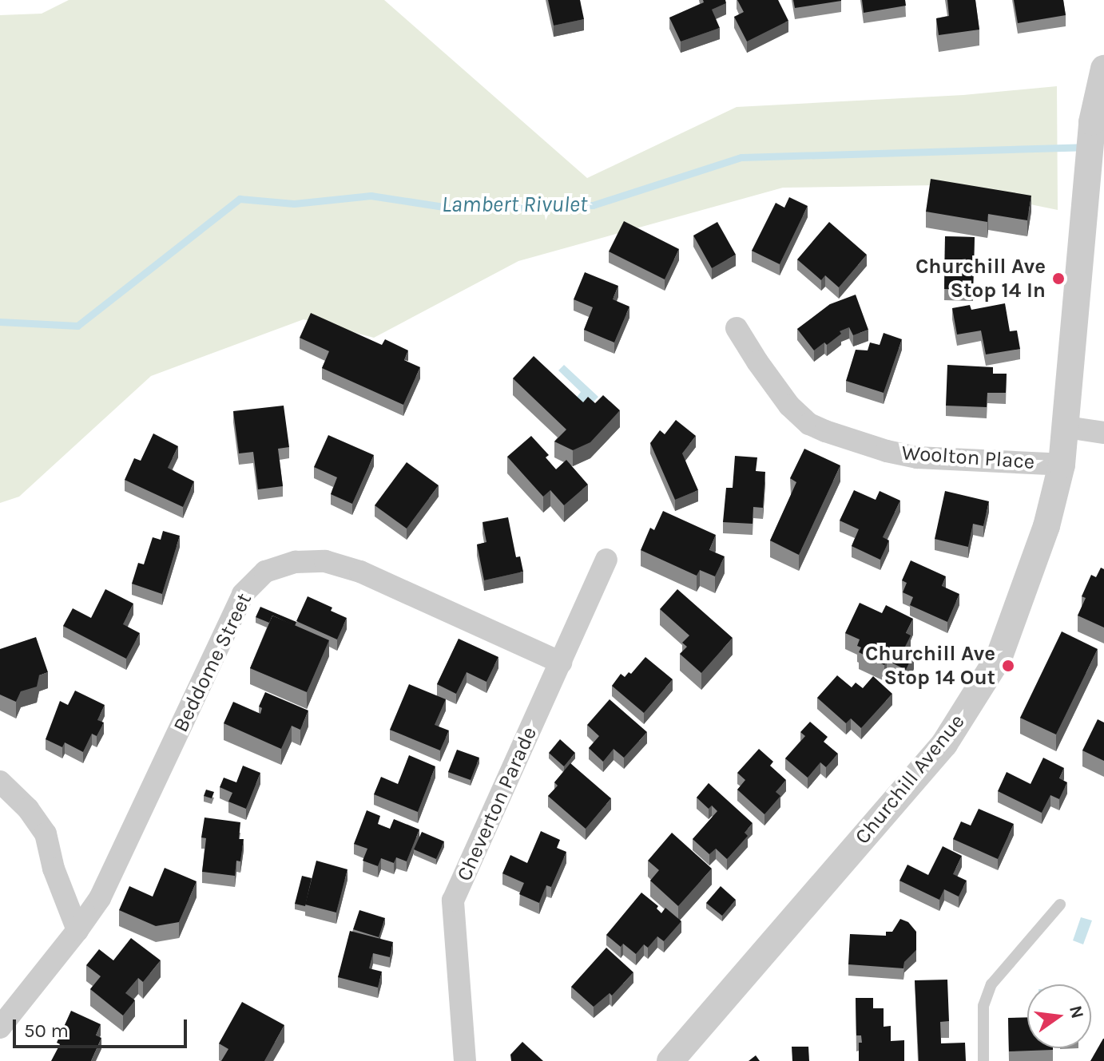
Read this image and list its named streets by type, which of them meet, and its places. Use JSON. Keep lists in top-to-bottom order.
{
  "streets": {
    "street": [
      "Woolton Place",
      "Beddome Street",
      "Churchill Avenue",
      "Cheverton Parade"
    ]
  },
  "crossings": [
    ["Woolton Place", "Churchill Avenue"],
    ["Beddome Street", "Cheverton Parade"]
  ],
  "water": ["Lambert Rivulet"],
  "places": ["Churchill Ave Stop 14 In", "Churchill Ave Stop 14 Out"],
  "scale_bar": "50 m",
  "north": "right"
}
